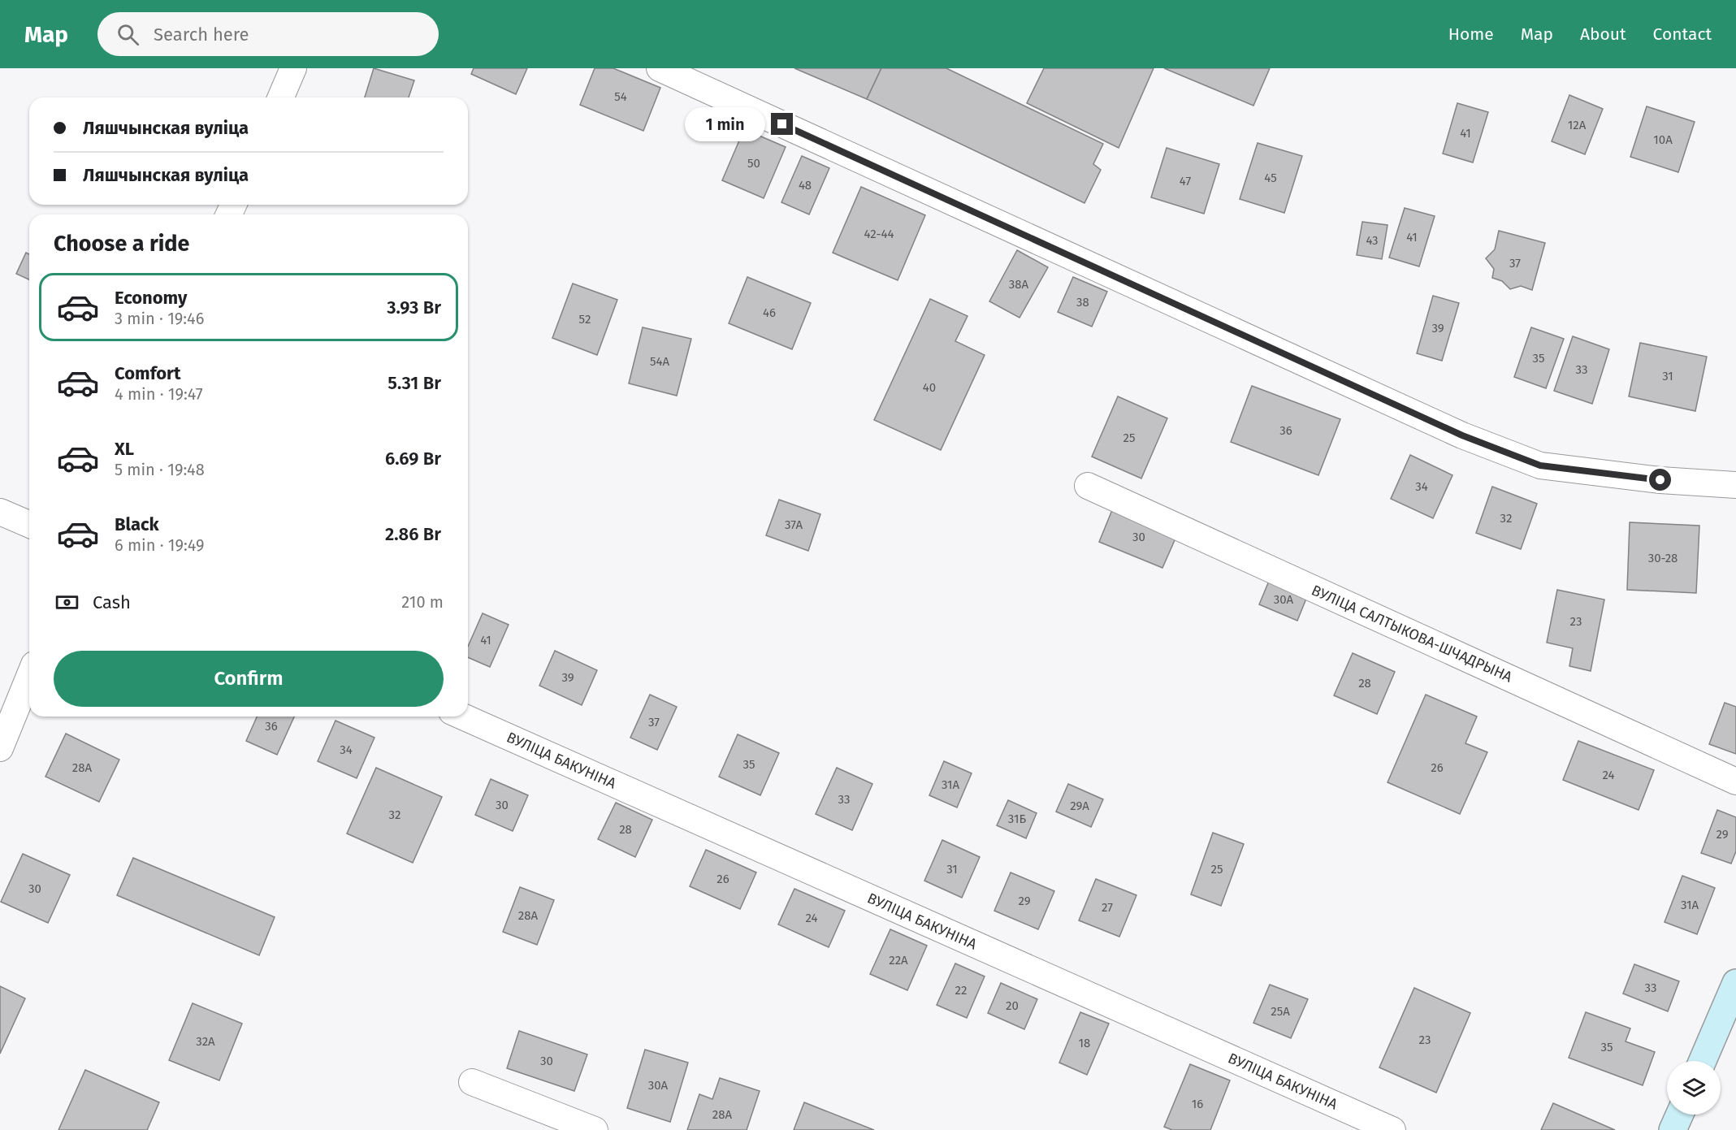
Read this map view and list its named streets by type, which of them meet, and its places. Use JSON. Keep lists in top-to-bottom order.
{
  "streets": {
    "street": ["ВУЛІЦА САЛТЫКОВА-ШЧАДРЫНА", "ВУЛІЦА БАКУНІНА"]
  },
  "house_numbers": [
    "54",
    "12А",
    "41",
    "10А",
    "50",
    "45",
    "47",
    "48",
    "42-44",
    "41",
    "43",
    "37",
    "38А",
    "38",
    "46",
    "52",
    "39",
    "35",
    "54А",
    "33",
    "31",
    "40",
    "36",
    "25",
    "34",
    "32",
    "37А",
    "30",
    "30-28",
    "30А",
    "23",
    "41",
    "39",
    "28",
    "37",
    "36",
    "34",
    "35",
    "28А",
    "26",
    "24",
    "31А",
    "33",
    "30",
    "29А",
    "32",
    "31Б",
    "28",
    "29",
    "31",
    "25",
    "26",
    "30",
    "29",
    "31А",
    "27",
    "28А",
    "24",
    "22А",
    "33",
    "22",
    "20",
    "25А",
    "23",
    "32А",
    "18",
    "35",
    "30",
    "30А",
    "16",
    "28А"
  ],
  "page": {
    "header": "Map",
    "search": "Search here",
    "nav": [
      "Home",
      "Map",
      "About",
      "Contact"
    ],
    "banner": ["Ляшчынская вуліца", "Ляшчынская вуліца"],
    "bubble": "1 min",
    "heading": "Choose a ride",
    "list": [
      {
        "name": "Economy",
        "note": "3 min · 19:46",
        "value": "3.93 Br"
      },
      {
        "name": "Comfort",
        "note": "4 min · 19:47",
        "value": "5.31 Br"
      },
      {
        "name": "XL",
        "note": "5 min · 19:48",
        "value": "6.69 Br"
      },
      {
        "name": "Black",
        "note": "6 min · 19:49",
        "value": "2.86 Br"
      }
    ],
    "pay": ["Cash", "210 m"],
    "buttons": "Confirm"
  }
}
